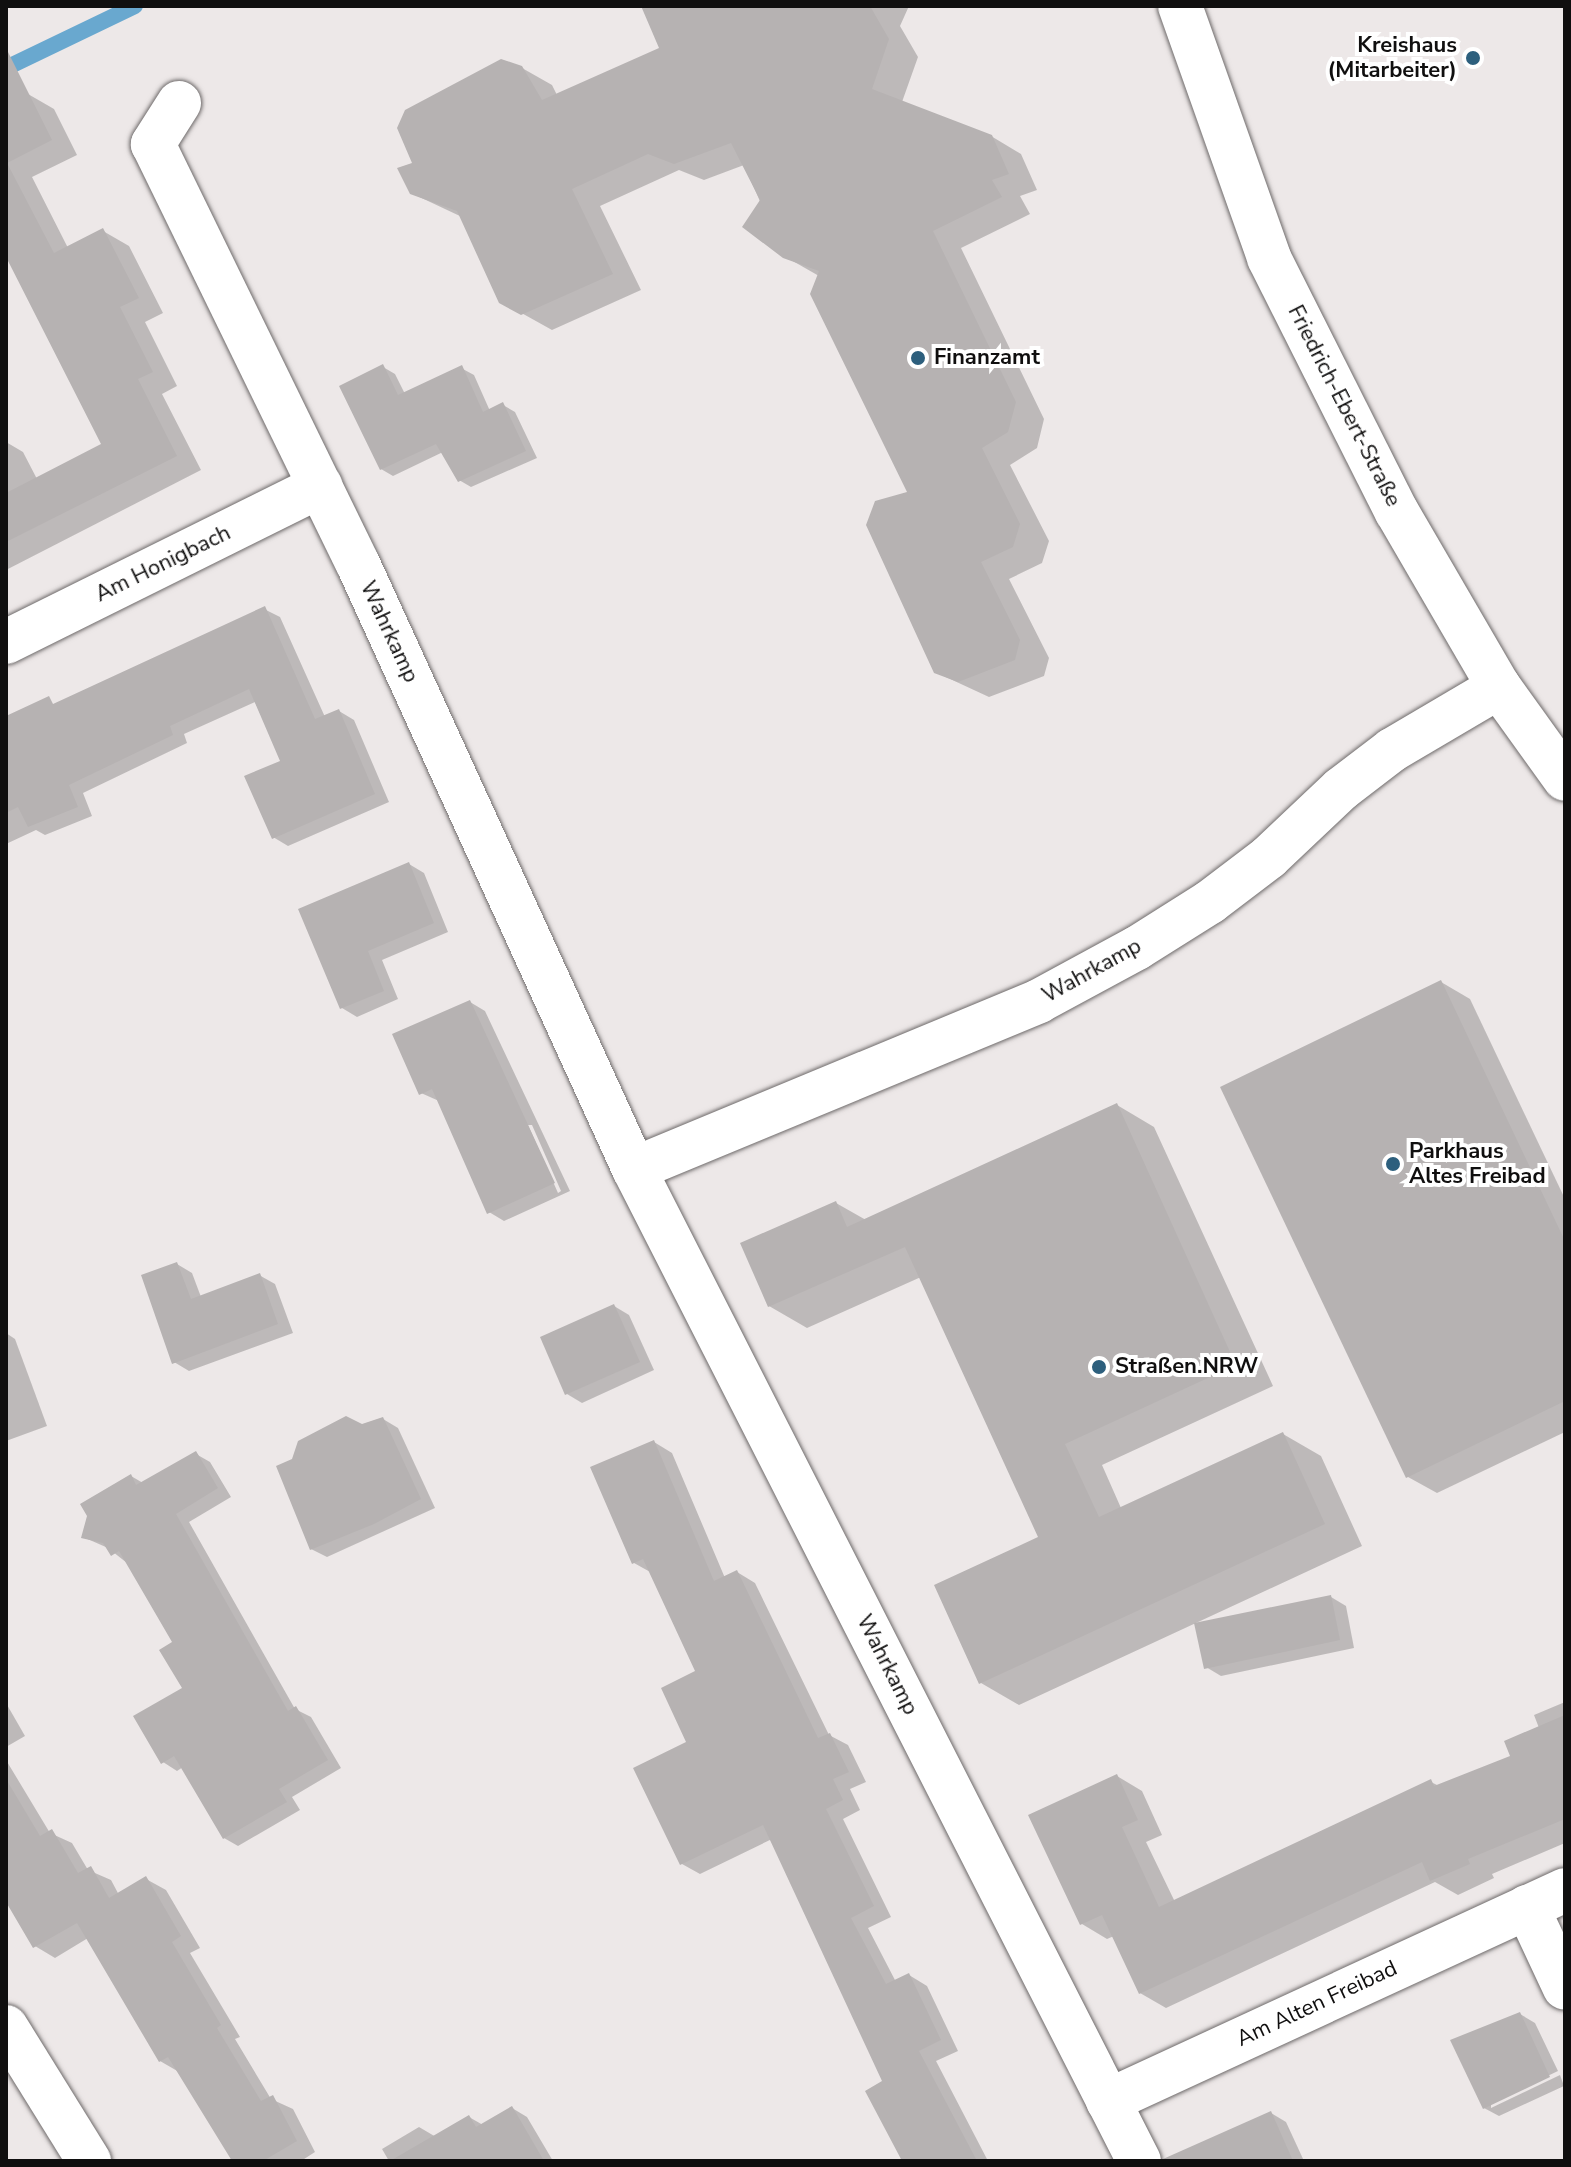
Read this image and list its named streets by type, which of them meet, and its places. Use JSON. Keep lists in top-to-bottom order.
{
  "streets": {
    "street": [
      "Friedrich-Ebert-Straße",
      "Am Honigbach",
      "Wahrkamp",
      "Am Alten Freibad"
    ]
  },
  "crossings": [
    ["Friedrich-Ebert-Straße", "Wahrkamp"],
    ["Am Honigbach", "Wahrkamp"],
    ["Wahrkamp", "Am Alten Freibad"]
  ],
  "places": [
    "Kreishaus (Mitarbeiter)",
    "Finanzamt",
    "Parkhaus Altes Freibad",
    "Straßen.NRW"
  ]
}
